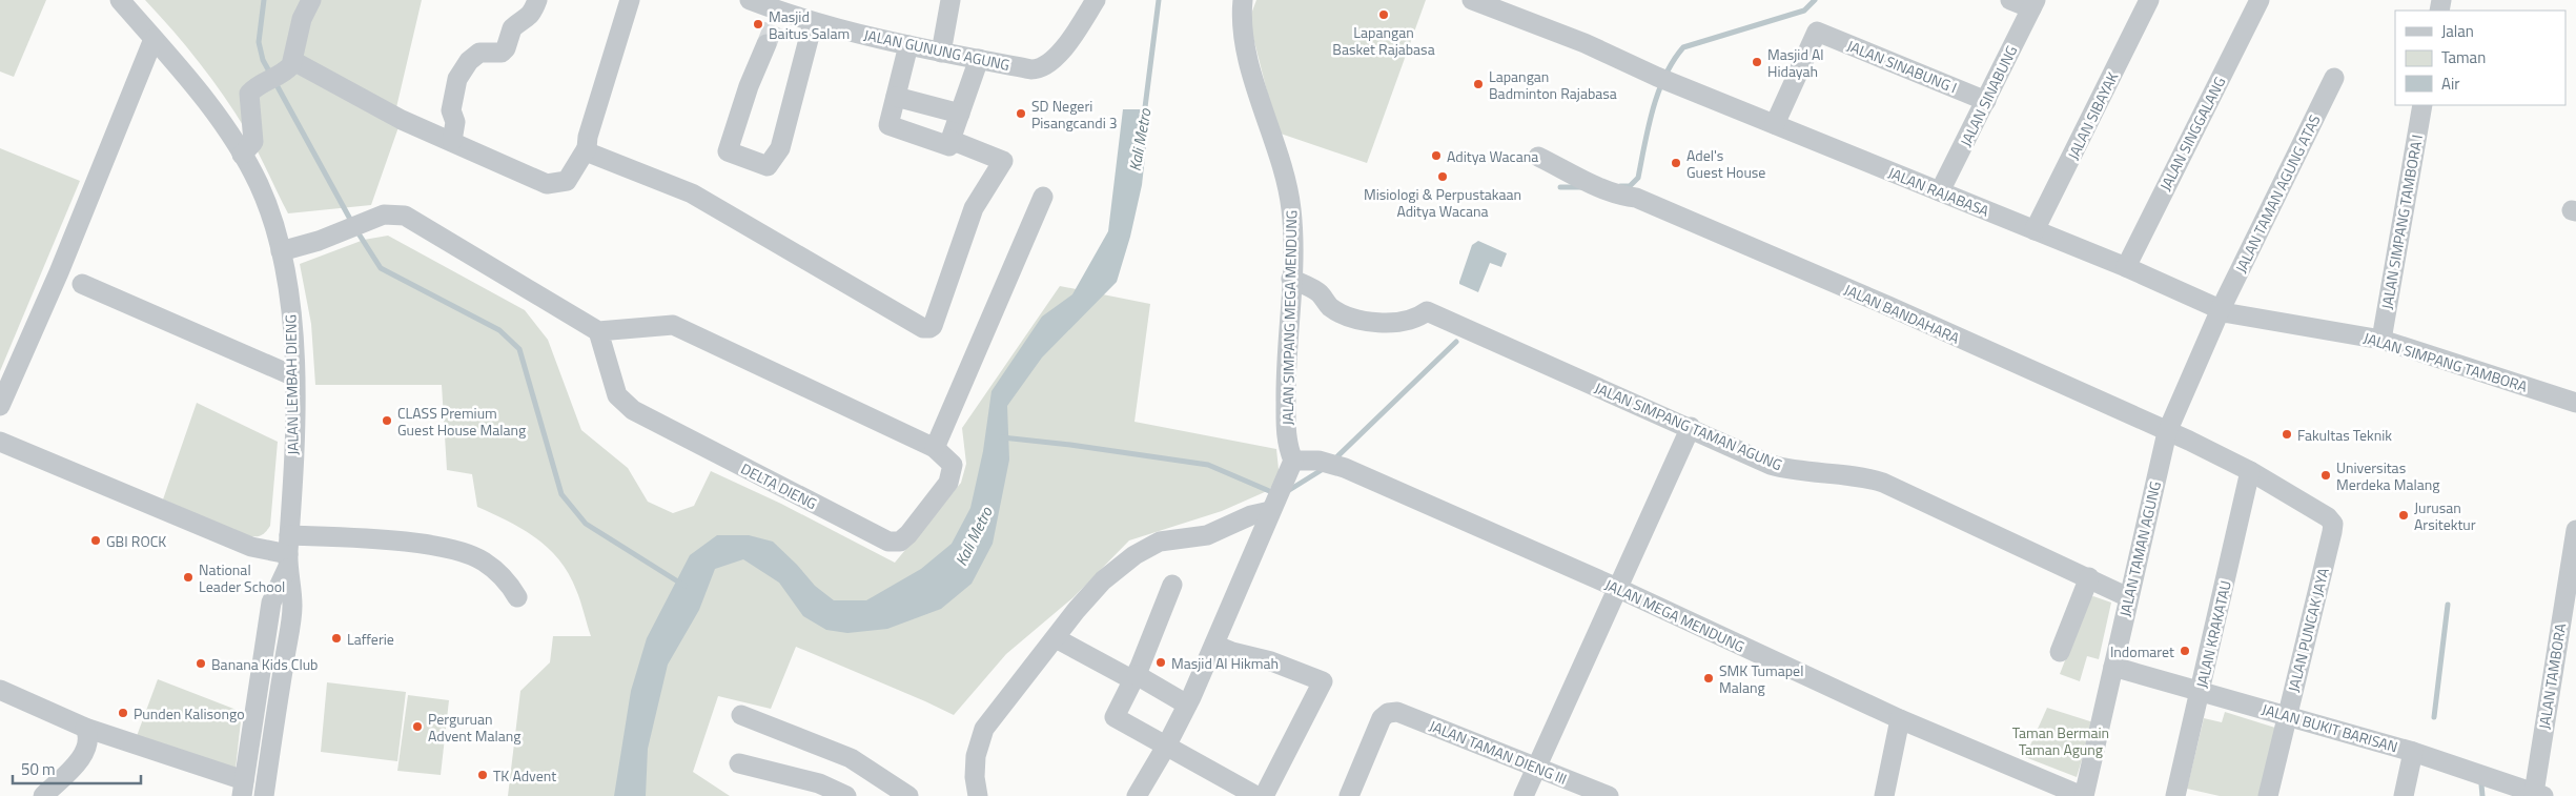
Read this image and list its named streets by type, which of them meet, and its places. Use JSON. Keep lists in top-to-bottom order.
{
  "streets": {
    "street": [
      "JALAN GUNUNG AGUNG",
      "JALAN SINABUNG I",
      "JALAN SINABUNG",
      "JALAN SIBAYAK",
      "JALAN SINGGALANG",
      "JALAN RAJABASA",
      "JALAN TAMAN AGUNG ATAS",
      "JALAN SIMPANG TAMBORA I",
      "JALAN BANDAHARA",
      "JALAN SIMPANG MEGA MENDUNG",
      "JALAN SIMPANG TAMBORA",
      "JALAN LEMBAH DIENG",
      "JALAN SIMPANG TAMAN AGUNG",
      "DELTA DIENG",
      "JALAN TAMAN AGUNG",
      "JALAN MEGA MENDUNG",
      "JALAN PUNCAK JAYA",
      "JALAN KRAKATAU",
      "JALAN TAMBORA",
      "JALAN BUKIT BARISAN",
      "JALAN TAMAN DIENG III"
    ]
  },
  "crossings": [
    ["JALAN SINABUNG I", "JALAN SINABUNG"],
    ["JALAN SINABUNG I", "JALAN RAJABASA"],
    ["JALAN SINABUNG", "JALAN RAJABASA"],
    ["JALAN SIBAYAK", "JALAN RAJABASA"],
    ["JALAN SINGGALANG", "JALAN RAJABASA"],
    ["JALAN RAJABASA", "JALAN TAMAN AGUNG ATAS"],
    ["JALAN RAJABASA", "JALAN SIMPANG TAMBORA"],
    ["JALAN RAJABASA", "JALAN TAMAN AGUNG"],
    ["JALAN TAMAN AGUNG ATAS", "JALAN SIMPANG TAMBORA"],
    ["JALAN TAMAN AGUNG ATAS", "JALAN TAMAN AGUNG"],
    ["JALAN SIMPANG TAMBORA I", "JALAN SIMPANG TAMBORA"],
    ["JALAN BANDAHARA", "JALAN TAMAN AGUNG"],
    ["JALAN BANDAHARA", "JALAN PUNCAK JAYA"],
    ["JALAN BANDAHARA", "JALAN KRAKATAU"],
    ["JALAN SIMPANG MEGA MENDUNG", "JALAN SIMPANG TAMAN AGUNG"],
    ["JALAN SIMPANG MEGA MENDUNG", "JALAN MEGA MENDUNG"],
    ["JALAN SIMPANG TAMBORA", "JALAN TAMAN AGUNG"],
    ["JALAN SIMPANG TAMAN AGUNG", "JALAN TAMAN AGUNG"],
    ["JALAN TAMAN AGUNG", "JALAN MEGA MENDUNG"],
    ["JALAN TAMAN AGUNG", "JALAN BUKIT BARISAN"],
    ["JALAN PUNCAK JAYA", "JALAN BUKIT BARISAN"],
    ["JALAN KRAKATAU", "JALAN BUKIT BARISAN"],
    ["JALAN TAMBORA", "JALAN BUKIT BARISAN"]
  ],
  "water": ["Kali Metro"],
  "parks": ["Taman Bermain Taman Agung"],
  "places": [
    "Lapangan Basket Rajabasa",
    "Masjid Baitus Salam",
    "Masjid Al Hidayah",
    "Lapangan Badminton Rajabasa",
    "SD Negeri Pisangcandi 3",
    "Aditya Wacana",
    "Adel's Guest House",
    "Misiologi & Perpustakaan Aditya Wacana",
    "CLASS Premium Guest House Malang",
    "Fakultas Teknik",
    "Universitas Merdeka Malang",
    "Jurusan Arsitektur",
    "GBI ROCK",
    "National Leader School",
    "Lafferie",
    "Indomaret",
    "Masjid Al Hikmah",
    "Banana Kids Club",
    "SMK Tumapel Malang",
    "Punden Kalisongo",
    "Perguruan Advent Malang",
    "TK Advent"
  ],
  "legend": ["Jalan", "Taman", "Air"],
  "scale_bar": "50 m"
}
